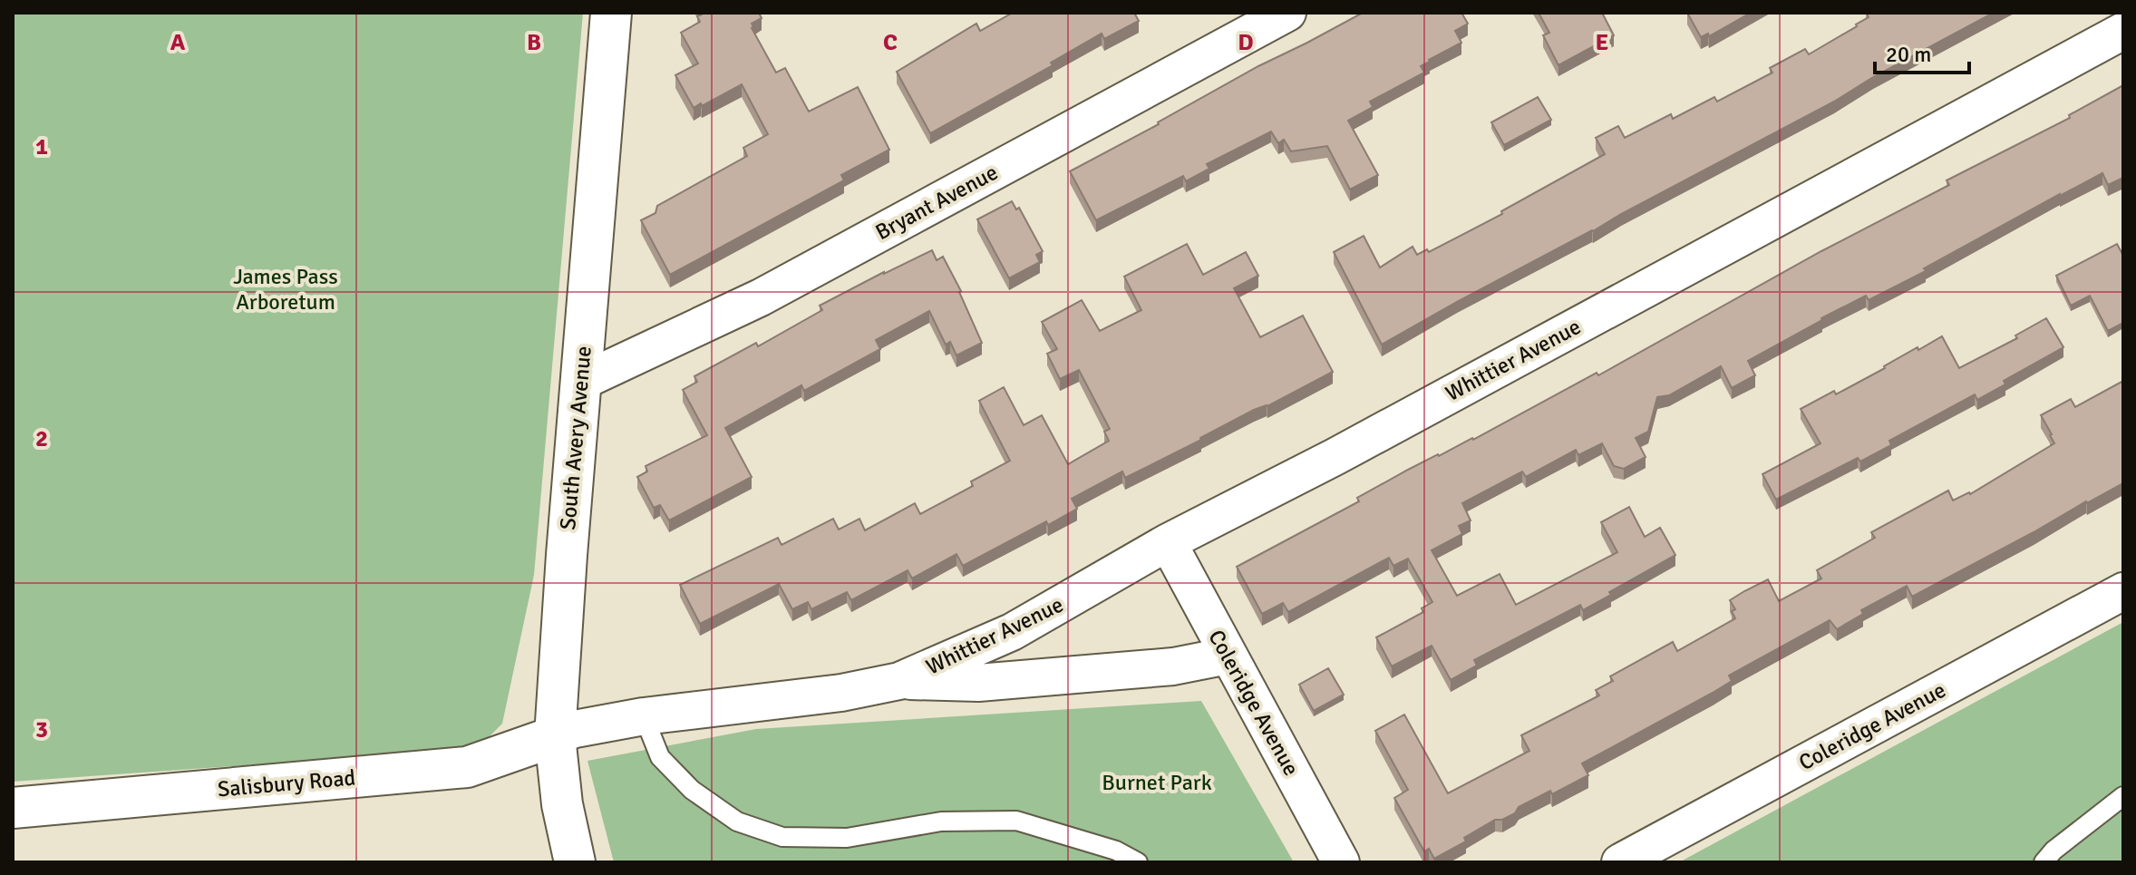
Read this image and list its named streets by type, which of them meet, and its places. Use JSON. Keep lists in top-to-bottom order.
{
  "streets": {
    "street": [
      "Bryant Avenue",
      "Whittier Avenue",
      "South Avery Avenue",
      "Coleridge Avenue",
      "Salisbury Road"
    ]
  },
  "crossings": [
    ["Bryant Avenue", "South Avery Avenue"],
    ["Whittier Avenue", "South Avery Avenue"],
    ["Whittier Avenue", "Coleridge Avenue"],
    ["Whittier Avenue", "Salisbury Road"],
    ["South Avery Avenue", "Salisbury Road"]
  ],
  "parks": ["James Pass Arboretum", "Burnet Park"],
  "scale_bar": "20 m",
  "grid": {
    "columns": [
      "A",
      "B",
      "C",
      "D",
      "E"
    ],
    "rows": ["1", "2", "3"]
  }
}
